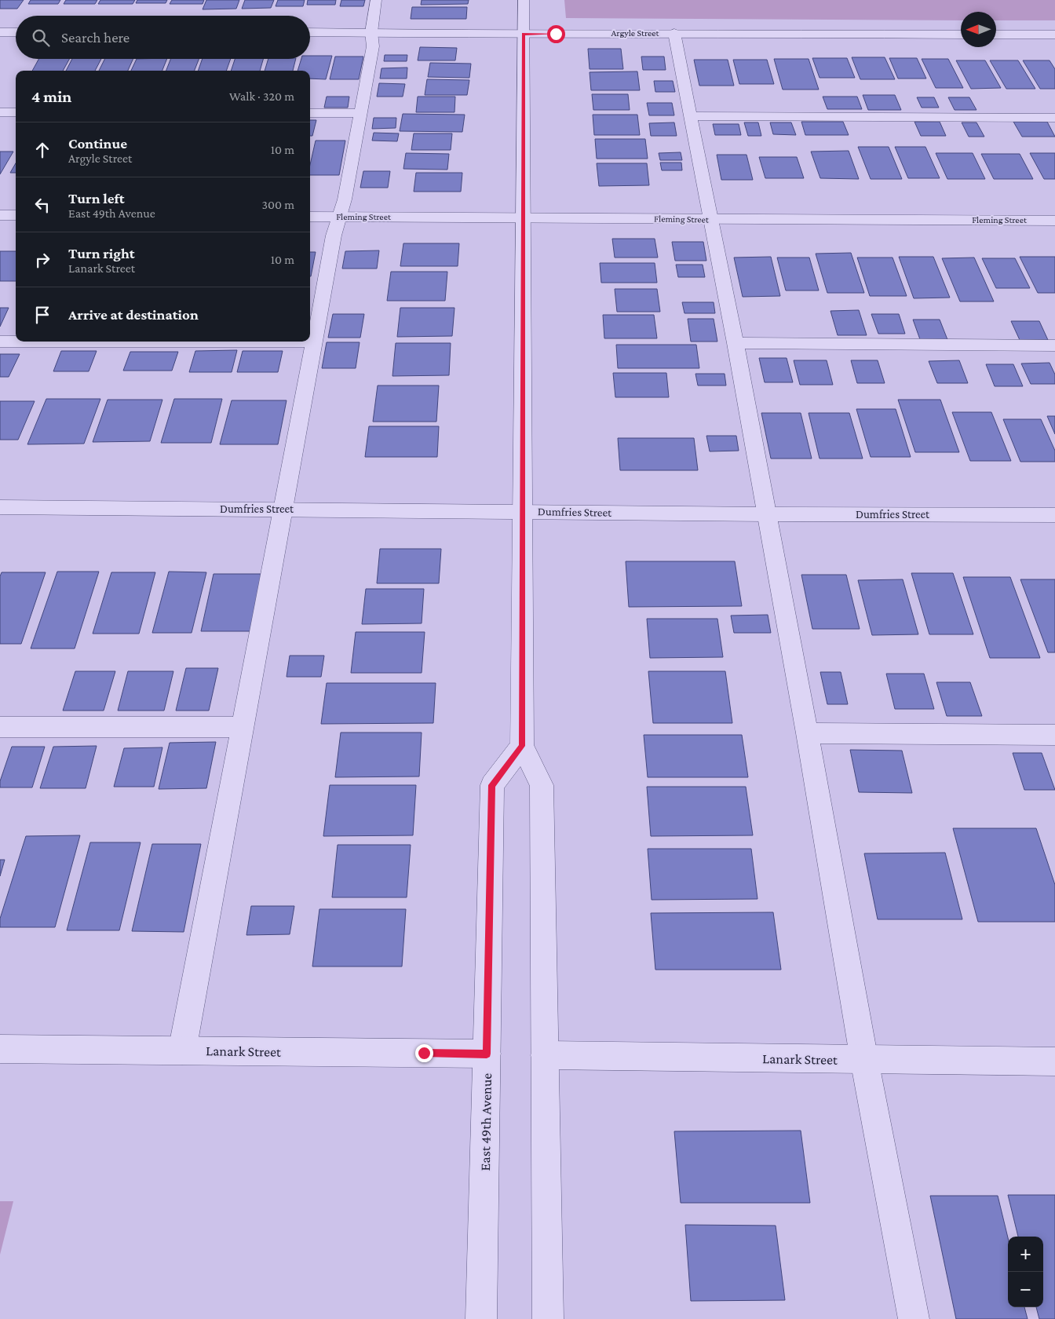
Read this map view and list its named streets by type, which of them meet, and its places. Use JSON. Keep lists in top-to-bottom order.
{
  "streets": {
    "street": [
      "Argyle Street",
      "Fleming Street",
      "Dumfries Street",
      "Lanark Street",
      "East 49th Avenue"
    ]
  },
  "crossings": [
    ["Lanark Street", "East 49th Avenue"]
  ],
  "north": "left",
  "page": {
    "search": "Search here",
    "heading": ["4 min", "Walk · 320 m"],
    "list": [
      ["Continue", "Argyle Street", "10 m"],
      ["Turn left", "East 49th Avenue", "300 m"],
      ["Turn right", "Lanark Street", "10 m"],
      "Arrive at destination"
    ],
    "map_buttons": ["+", "−"]
  }
}
